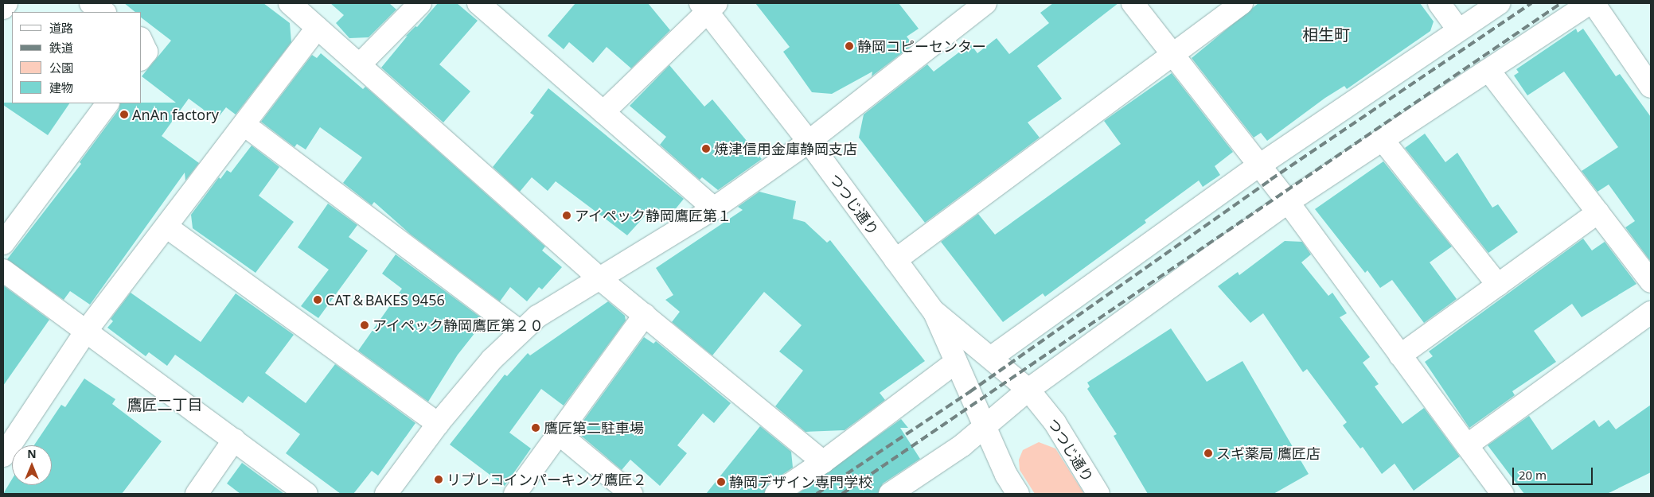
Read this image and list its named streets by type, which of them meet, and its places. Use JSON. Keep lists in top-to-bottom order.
{
  "streets": {
    "street": ["つつじ通り"]
  },
  "districts": ["相生町", "鷹匠二丁目"],
  "places": [
    "静岡コピーセンター",
    "AnAn factory",
    "焼津信用金庫静岡支店",
    "アイペック静岡鷹匠第１",
    "CAT＆BAKES 9456",
    "アイペック静岡鷹匠第２０",
    "鷹匠第二駐車場",
    "スギ薬局 鷹匠店",
    "リブレコインパーキング鷹匠２",
    "静岡デザイン専門学校"
  ],
  "legend": [
    "道路",
    "鉄道",
    "公園",
    "建物"
  ],
  "scale_bar": "20 m",
  "north": "top"
}
